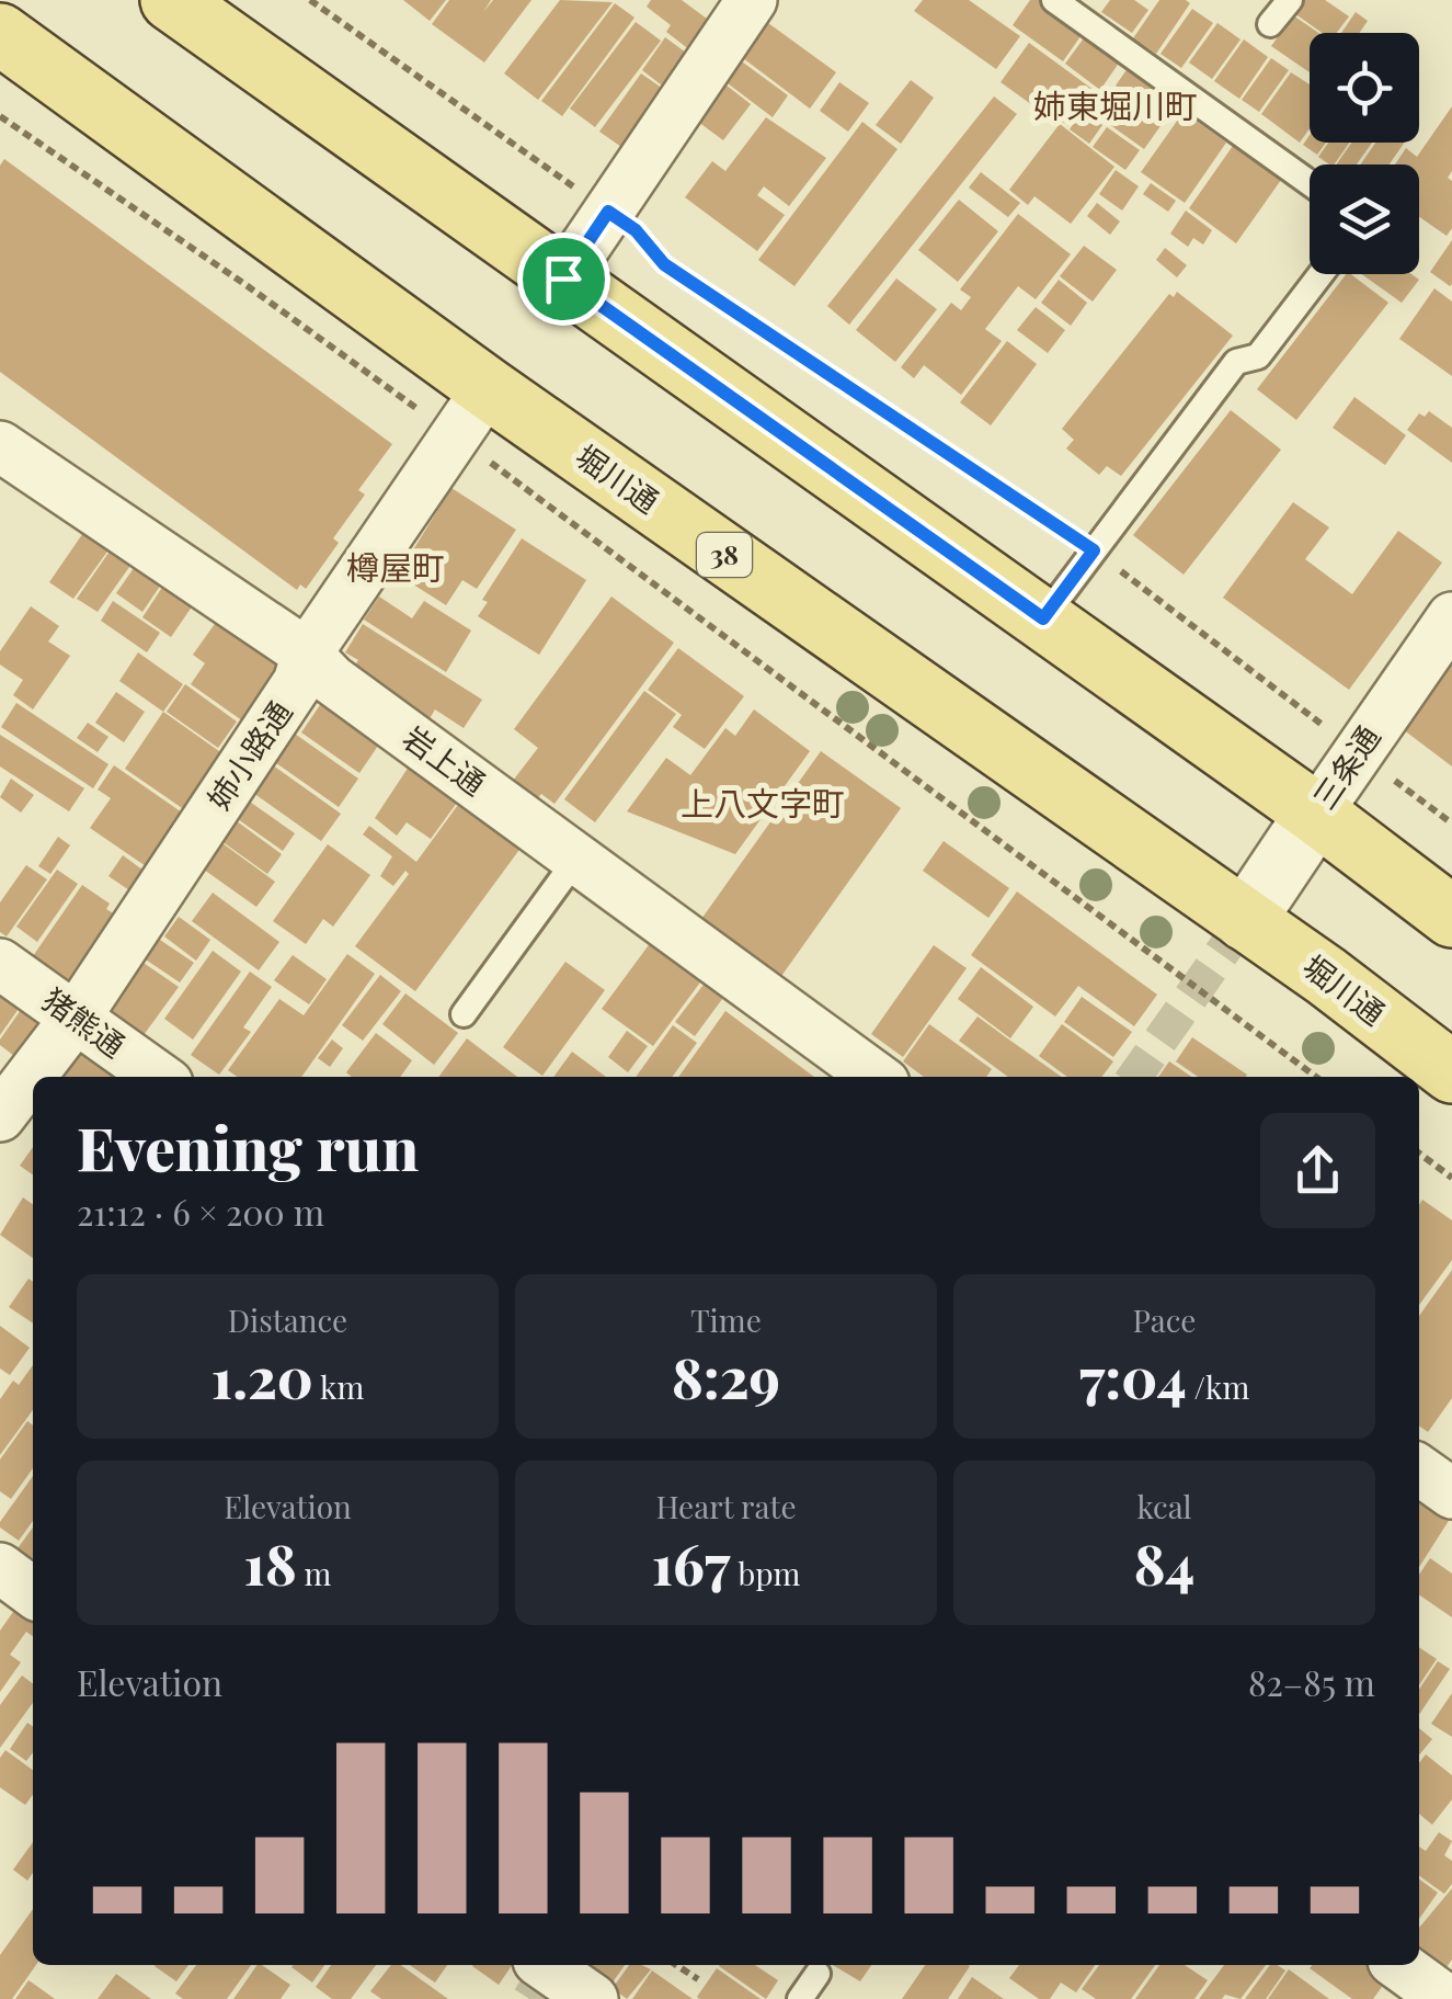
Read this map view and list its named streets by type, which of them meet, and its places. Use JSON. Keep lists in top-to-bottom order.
{
  "streets": {
    "main road": ["堀川通", "38"],
    "street": [
      "姉小路通",
      "岩上通",
      "三条通",
      "猪熊通"
    ]
  },
  "crossings": [
    ["堀川通", "姉小路通"],
    ["堀川通", "三条通"],
    ["姉小路通", "岩上通"],
    ["姉小路通", "猪熊通"]
  ],
  "districts": ["姉東堀川町", "樽屋町", "上八文字町"],
  "page": {
    "heading": ["Evening run", "21:12 · 6 × 200 m"],
    "stats": [
      ["Distance", "1.20 km"],
      ["Time", "8:29"],
      ["Pace", "7:04 /km"],
      ["Elevation", "18 m"],
      ["Heart rate", "167 bpm"],
      ["kcal", "84"]
    ],
    "chart": ["Elevation", "82–85 m"]
  }
}
